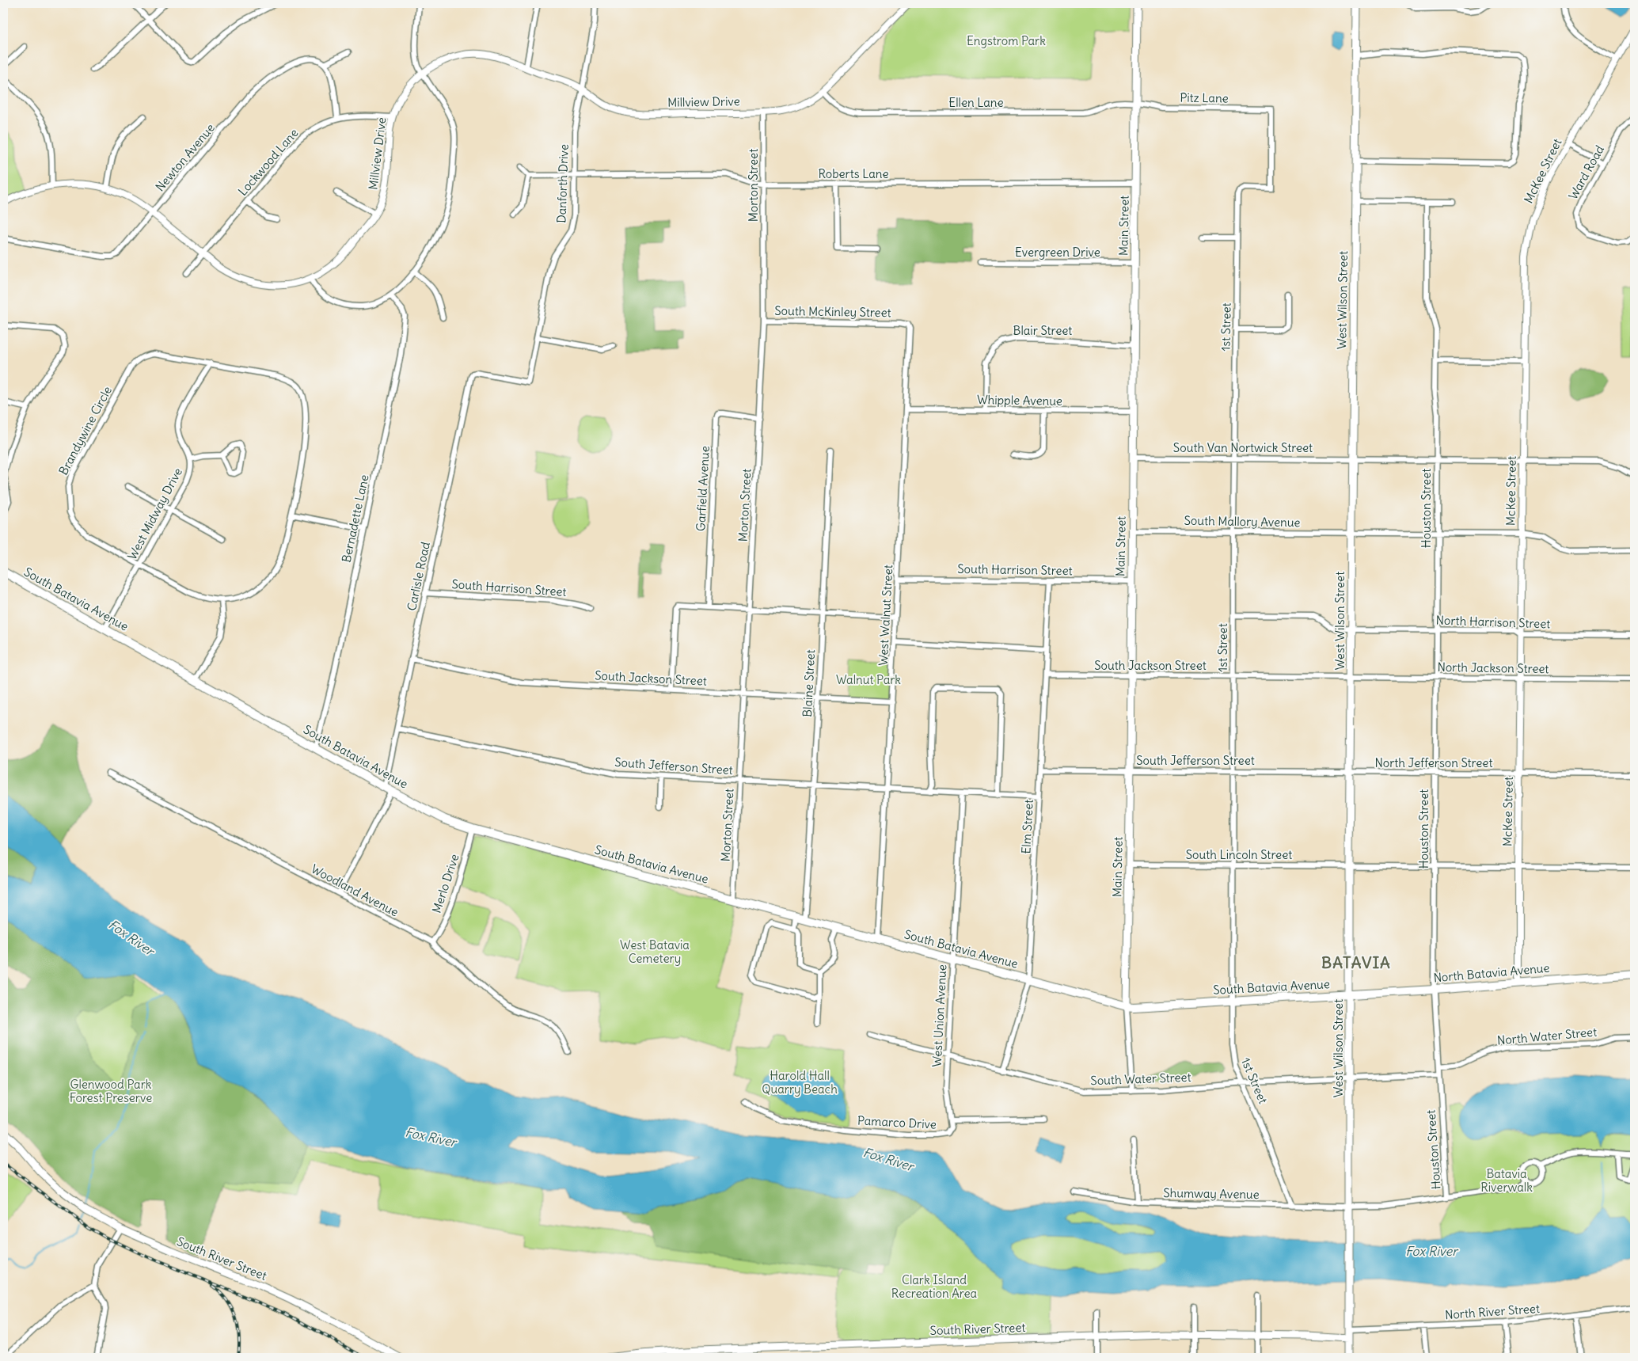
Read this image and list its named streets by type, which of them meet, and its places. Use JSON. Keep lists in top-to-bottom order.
{
  "streets": {
    "main road": [
      "Main Street",
      "West Wilson Street",
      "South Batavia Avenue",
      "North Batavia Avenue",
      "South River Street"
    ],
    "street": [
      "Pitz Lane",
      "Millview Drive",
      "Ellen Lane",
      "Newton Avenue",
      "Lockwood Lane",
      "McKee Street",
      "Ward Road",
      "Roberts Lane",
      "Danforth Drive",
      "Morton Street",
      "Evergreen Drive",
      "South McKinley Street",
      "1st Street",
      "Blair Street",
      "Whipple Avenue",
      "Brandywine Circle",
      "South Van Nortwick Street",
      "Garfield Avenue",
      "Houston Street",
      "West Midway Drive",
      "Bernadette Lane",
      "South Mallory Avenue",
      "South Harrison Street",
      "Carlisle Road",
      "West Walnut Street",
      "North Harrison Street",
      "South Jackson Street",
      "North Jackson Street",
      "Blaine Street",
      "South Jefferson Street",
      "North Jefferson Street",
      "Elm Street",
      "South Lincoln Street",
      "Merlo Drive",
      "Woodland Avenue",
      "West Union Avenue",
      "North Water Street",
      "South Water Street",
      "Pamarco Drive",
      "Shumway Avenue",
      "North River Street"
    ]
  },
  "crossings": [
    ["Pitz Lane", "Ellen Lane"],
    ["Pitz Lane", "Main Street"],
    ["Pitz Lane", "1st Street"],
    ["Millview Drive", "Ellen Lane"],
    ["Millview Drive", "Newton Avenue"],
    ["Millview Drive", "Lockwood Lane"],
    ["Millview Drive", "Danforth Drive"],
    ["Millview Drive", "Morton Street"],
    ["Ellen Lane", "Main Street"],
    ["McKee Street", "South Van Nortwick Street"],
    ["McKee Street", "South Mallory Avenue"],
    ["McKee Street", "North Harrison Street"],
    ["McKee Street", "North Jackson Street"],
    ["McKee Street", "North Jefferson Street"],
    ["McKee Street", "South Lincoln Street"],
    ["McKee Street", "North Batavia Avenue"],
    ["Roberts Lane", "Danforth Drive"],
    ["Roberts Lane", "Morton Street"],
    ["Roberts Lane", "Main Street"],
    ["Danforth Drive", "Carlisle Road"],
    ["Morton Street", "South McKinley Street"],
    ["Morton Street", "Garfield Avenue"],
    ["Morton Street", "South Batavia Avenue"],
    ["Morton Street", "South Jackson Street"],
    ["Morton Street", "South Jefferson Street"],
    ["Main Street", "Evergreen Drive"],
    ["Main Street", "Blair Street"],
    ["Main Street", "Whipple Avenue"],
    ["Main Street", "South Van Nortwick Street"],
    ["Main Street", "South Mallory Avenue"],
    ["Main Street", "South Harrison Street"],
    ["Main Street", "South Batavia Avenue"],
    ["Main Street", "South Jackson Street"],
    ["Main Street", "South Jefferson Street"],
    ["Main Street", "South Lincoln Street"],
    ["Main Street", "South Water Street"],
    ["West Wilson Street", "South Van Nortwick Street"],
    ["West Wilson Street", "South Mallory Avenue"],
    ["West Wilson Street", "South Batavia Avenue"],
    ["West Wilson Street", "North Harrison Street"],
    ["West Wilson Street", "South Jackson Street"],
    ["West Wilson Street", "North Jackson Street"],
    ["West Wilson Street", "South Jefferson Street"],
    ["West Wilson Street", "North Jefferson Street"],
    ["West Wilson Street", "South Lincoln Street"],
    ["West Wilson Street", "North Batavia Avenue"],
    ["West Wilson Street", "South Water Street"],
    ["West Wilson Street", "Shumway Avenue"],
    ["West Wilson Street", "South River Street"],
    ["West Wilson Street", "North River Street"],
    ["South McKinley Street", "West Walnut Street"],
    ["1st Street", "South Van Nortwick Street"],
    ["1st Street", "South Mallory Avenue"],
    ["1st Street", "South Batavia Avenue"],
    ["1st Street", "South Jackson Street"],
    ["1st Street", "South Jefferson Street"],
    ["1st Street", "South Lincoln Street"],
    ["1st Street", "South Water Street"],
    ["1st Street", "Shumway Avenue"],
    ["Blair Street", "Whipple Avenue"],
    ["Whipple Avenue", "West Walnut Street"],
    ["Brandywine Circle", "West Midway Drive"],
    ["South Van Nortwick Street", "Houston Street"],
    ["Houston Street", "South Mallory Avenue"],
    ["Houston Street", "North Harrison Street"],
    ["Houston Street", "North Jackson Street"],
    ["Houston Street", "North Jefferson Street"],
    ["Houston Street", "South Lincoln Street"],
    ["Houston Street", "North Batavia Avenue"],
    ["Houston Street", "North Water Street"],
    ["Houston Street", "Shumway Avenue"],
    ["West Midway Drive", "South Batavia Avenue"],
    ["Bernadette Lane", "South Batavia Avenue"],
    ["South Harrison Street", "Carlisle Road"],
    ["South Harrison Street", "West Walnut Street"],
    ["South Harrison Street", "Elm Street"],
    ["Carlisle Road", "South Batavia Avenue"],
    ["Carlisle Road", "South Jackson Street"],
    ["Carlisle Road", "South Jefferson Street"],
    ["Carlisle Road", "Woodland Avenue"],
    ["South Batavia Avenue", "West Walnut Street"],
    ["South Batavia Avenue", "Blaine Street"],
    ["South Batavia Avenue", "Elm Street"],
    ["South Batavia Avenue", "Merlo Drive"],
    ["South Batavia Avenue", "North Batavia Avenue"],
    ["South Batavia Avenue", "West Union Avenue"],
    ["West Walnut Street", "South Jackson Street"],
    ["West Walnut Street", "South Jefferson Street"],
    ["South Jackson Street", "North Jackson Street"],
    ["South Jackson Street", "Blaine Street"],
    ["South Jackson Street", "Elm Street"],
    ["Blaine Street", "South Jefferson Street"],
    ["South Jefferson Street", "North Jefferson Street"],
    ["South Jefferson Street", "Elm Street"],
    ["South Jefferson Street", "West Union Avenue"],
    ["Elm Street", "South Water Street"],
    ["Merlo Drive", "Woodland Avenue"],
    ["West Union Avenue", "South Water Street"],
    ["West Union Avenue", "Pamarco Drive"]
  ],
  "districts": ["BATAVIA"],
  "water": ["Fox River"],
  "parks": [
    "Engstrom Park",
    "Walnut Park",
    "West Batavia Cemetery",
    "Harold Hall Quarry Beach",
    "Glenwood Park Forest Preserve",
    "Batavia Riverwalk",
    "Clark Island Recreation Area"
  ]
}
